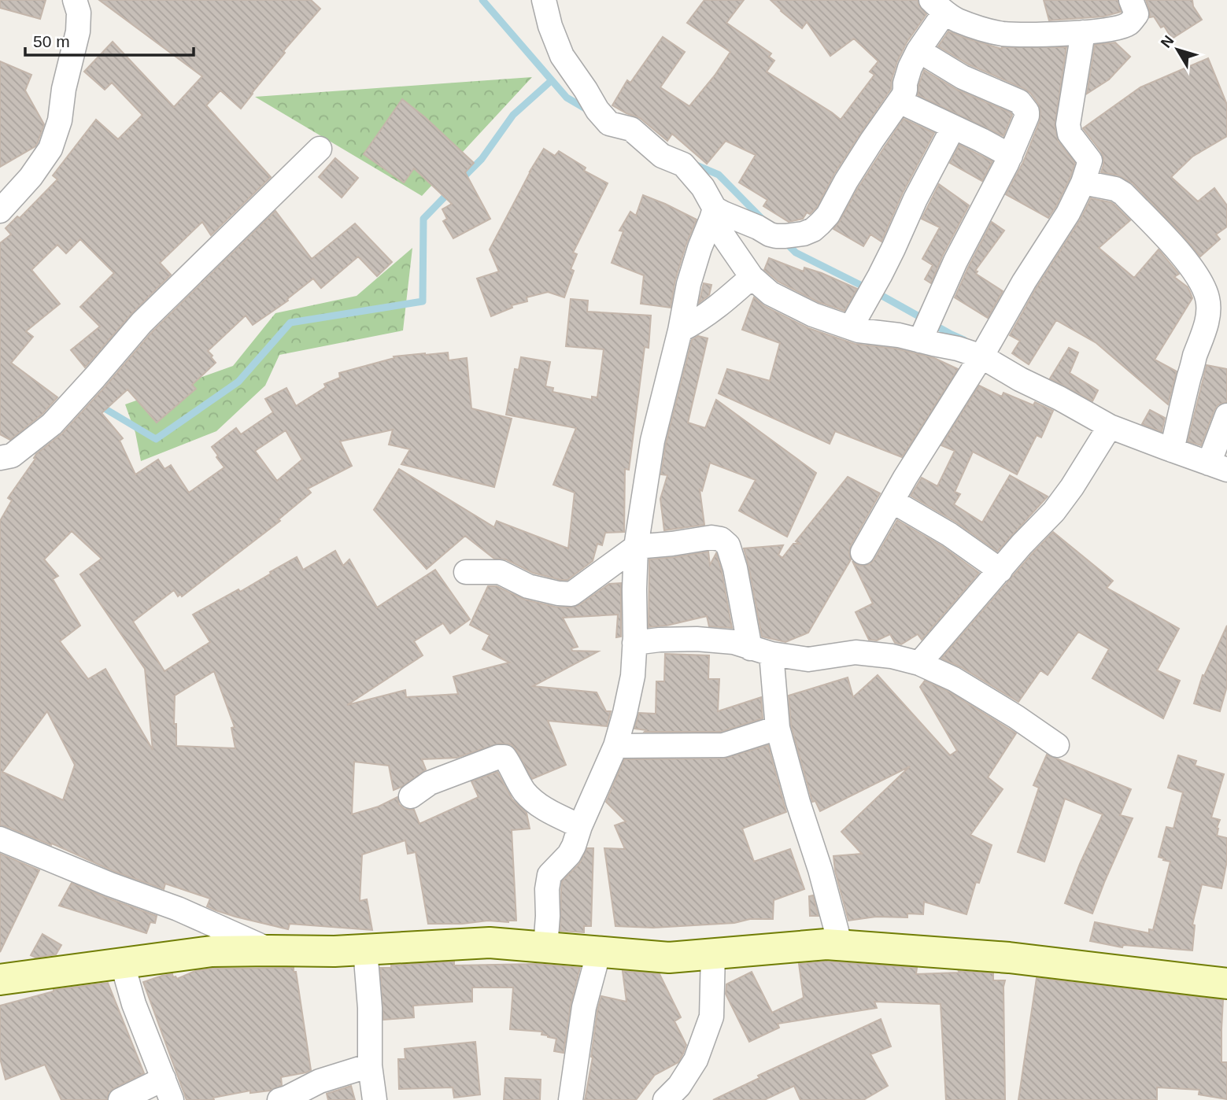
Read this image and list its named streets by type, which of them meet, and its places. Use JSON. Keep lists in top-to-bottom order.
{
  "scale_bar": "50 m",
  "north": "top left"
}
